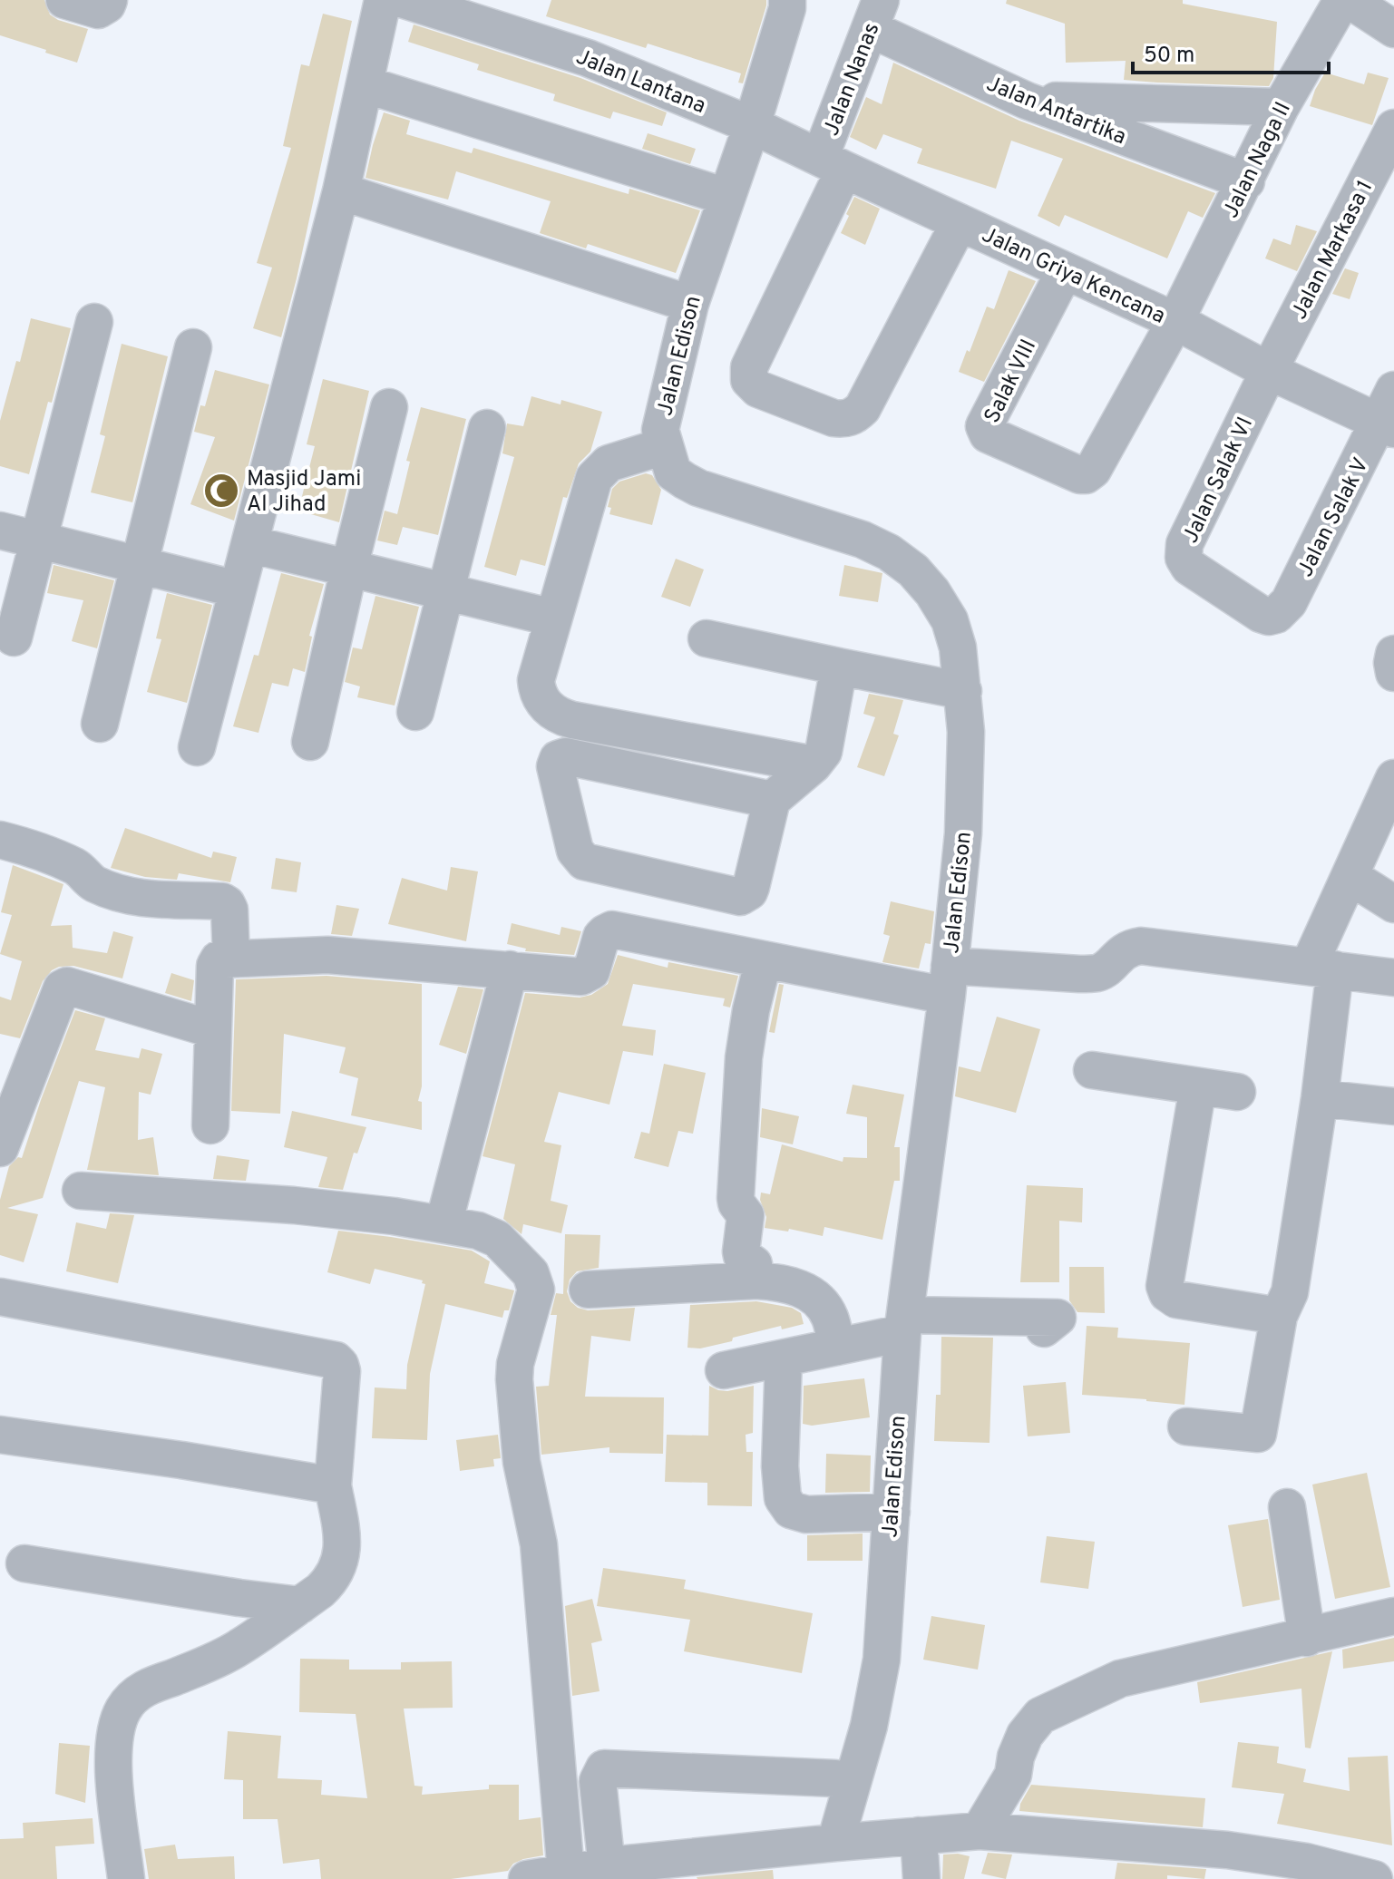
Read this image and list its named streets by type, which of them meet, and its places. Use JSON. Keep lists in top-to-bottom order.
{
  "streets": {
    "street": [
      "Jalan Nanas",
      "Jalan Lantana",
      "Jalan Antartika",
      "Jalan Naga II",
      "Jalan Markasa 1",
      "Jalan Griya Kencana",
      "Jalan Edison",
      "Salak VIII",
      "Jalan Salak VI",
      "Jalan Salak V"
    ]
  },
  "crossings": [
    ["Jalan Nanas", "Jalan Antartika"],
    ["Jalan Nanas", "Jalan Griya Kencana"],
    ["Jalan Lantana", "Jalan Griya Kencana"],
    ["Jalan Lantana", "Jalan Edison"],
    ["Jalan Antartika", "Jalan Naga II"],
    ["Jalan Naga II", "Jalan Griya Kencana"],
    ["Jalan Naga II", "Salak VIII"],
    ["Jalan Markasa 1", "Jalan Griya Kencana"],
    ["Jalan Markasa 1", "Jalan Salak VI"],
    ["Jalan Griya Kencana", "Jalan Edison"],
    ["Jalan Griya Kencana", "Salak VIII"],
    ["Jalan Griya Kencana", "Jalan Salak VI"],
    ["Jalan Griya Kencana", "Jalan Salak V"],
    ["Jalan Salak VI", "Jalan Salak V"]
  ],
  "places": {
    "mosque": ["Masjid Jami Al Jihad"]
  },
  "scale_bar": "50 m"
}
